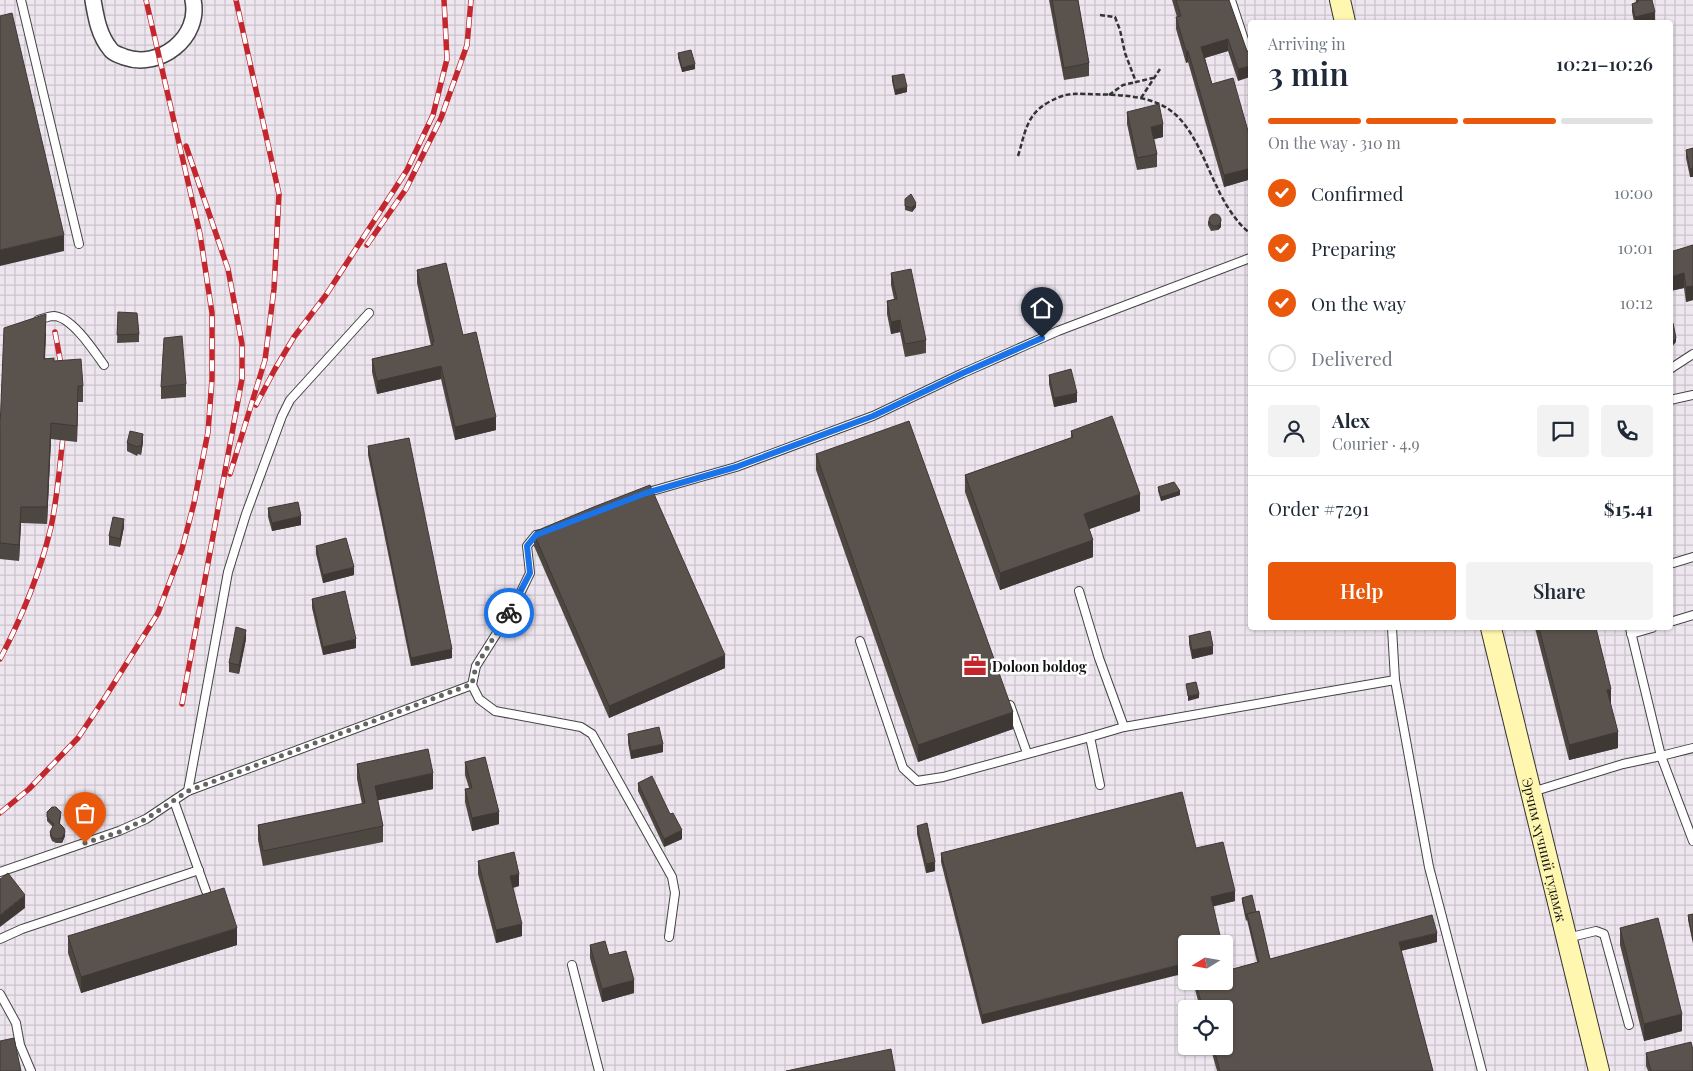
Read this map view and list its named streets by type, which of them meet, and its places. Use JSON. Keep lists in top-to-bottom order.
{
  "streets": {
    "main road": ["Эрчим хүчний гудамж"]
  },
  "places": {
    "office": ["Doloon boldog"]
  },
  "north": "left",
  "page": {
    "heading": ["3 min", "Arriving in", "10:21–10:26"],
    "panel": [
      "Alex",
      "Courier · 4.9",
      "Order #7291",
      "$15.41"
    ],
    "bar": "On the way · 310 m",
    "list": [
      ["Confirmed", "10:00"],
      ["Preparing", "10:01"],
      ["On the way", "10:12"],
      "Delivered"
    ],
    "buttons": ["Help", "Share"]
  }
}
